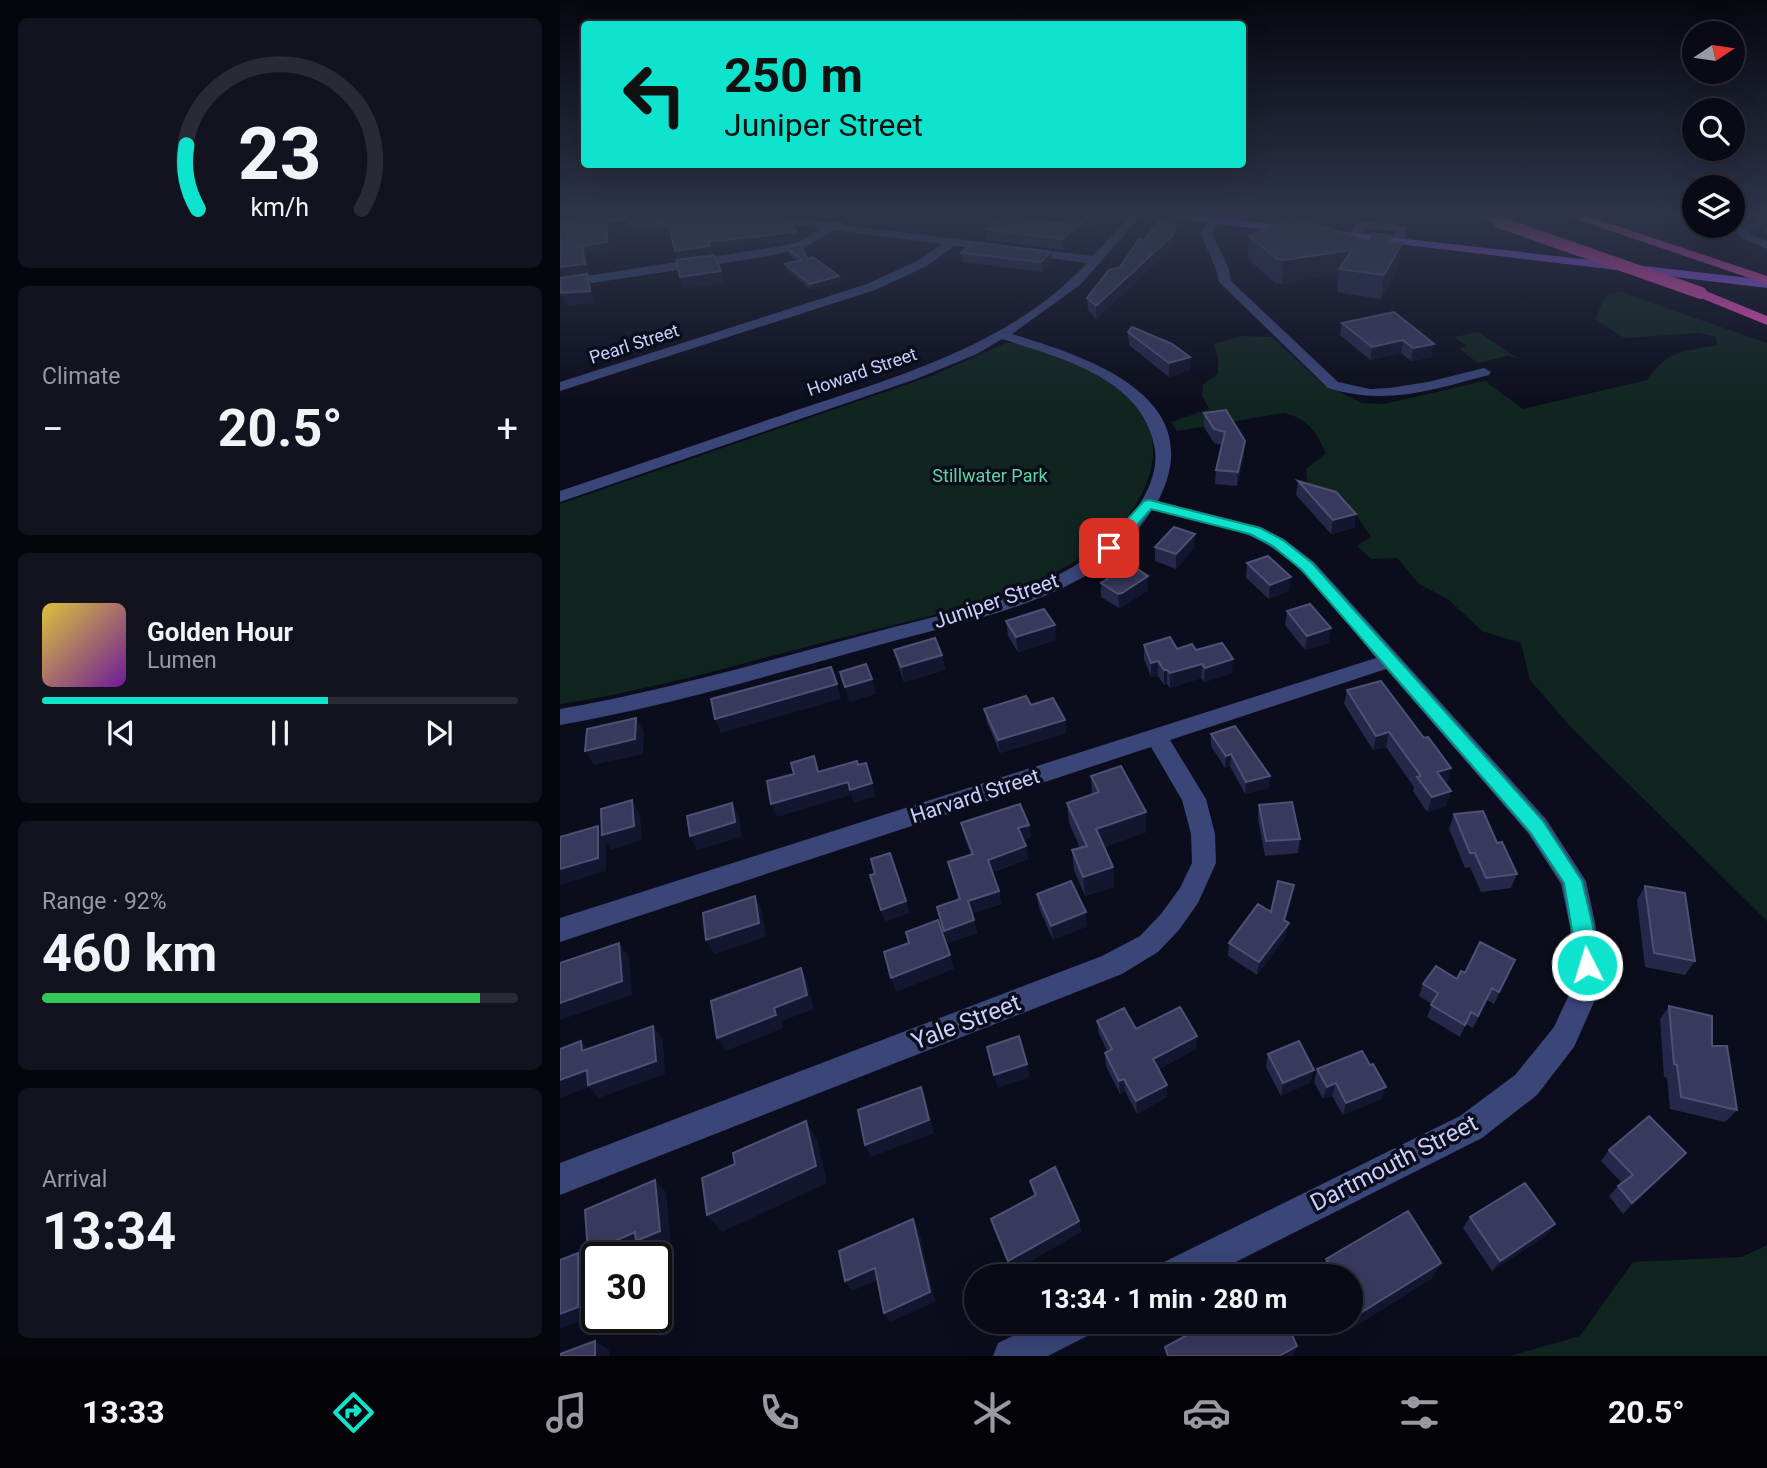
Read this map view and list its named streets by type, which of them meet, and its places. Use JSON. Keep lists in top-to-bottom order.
{
  "streets": {
    "street": [
      "Pearl Street",
      "Howard Street",
      "Juniper Street",
      "Harvard Street",
      "Yale Street",
      "Dartmouth Street"
    ]
  },
  "crossings": [
    ["Howard Street", "Juniper Street"],
    ["Juniper Street", "Dartmouth Street"],
    ["Harvard Street", "Yale Street"],
    ["Harvard Street", "Dartmouth Street"]
  ],
  "parks": ["Stillwater Park"],
  "north": "right",
  "page": {
    "turn": ["250 m", "Juniper Street"],
    "tile": [
      "Climate",
      ["Range · 92%", "460 km"],
      ["Arrival", "13:34"]
    ],
    "heat": ["−", "20.5°", "+"],
    "song": ["Golden Hour", "Lumen"],
    "limit": "30",
    "trip": "13:34 · 1 min · 280 m",
    "tabs": ["13:33", "20.5°"],
    "gauge": ["23", "km/h"]
  }
}
